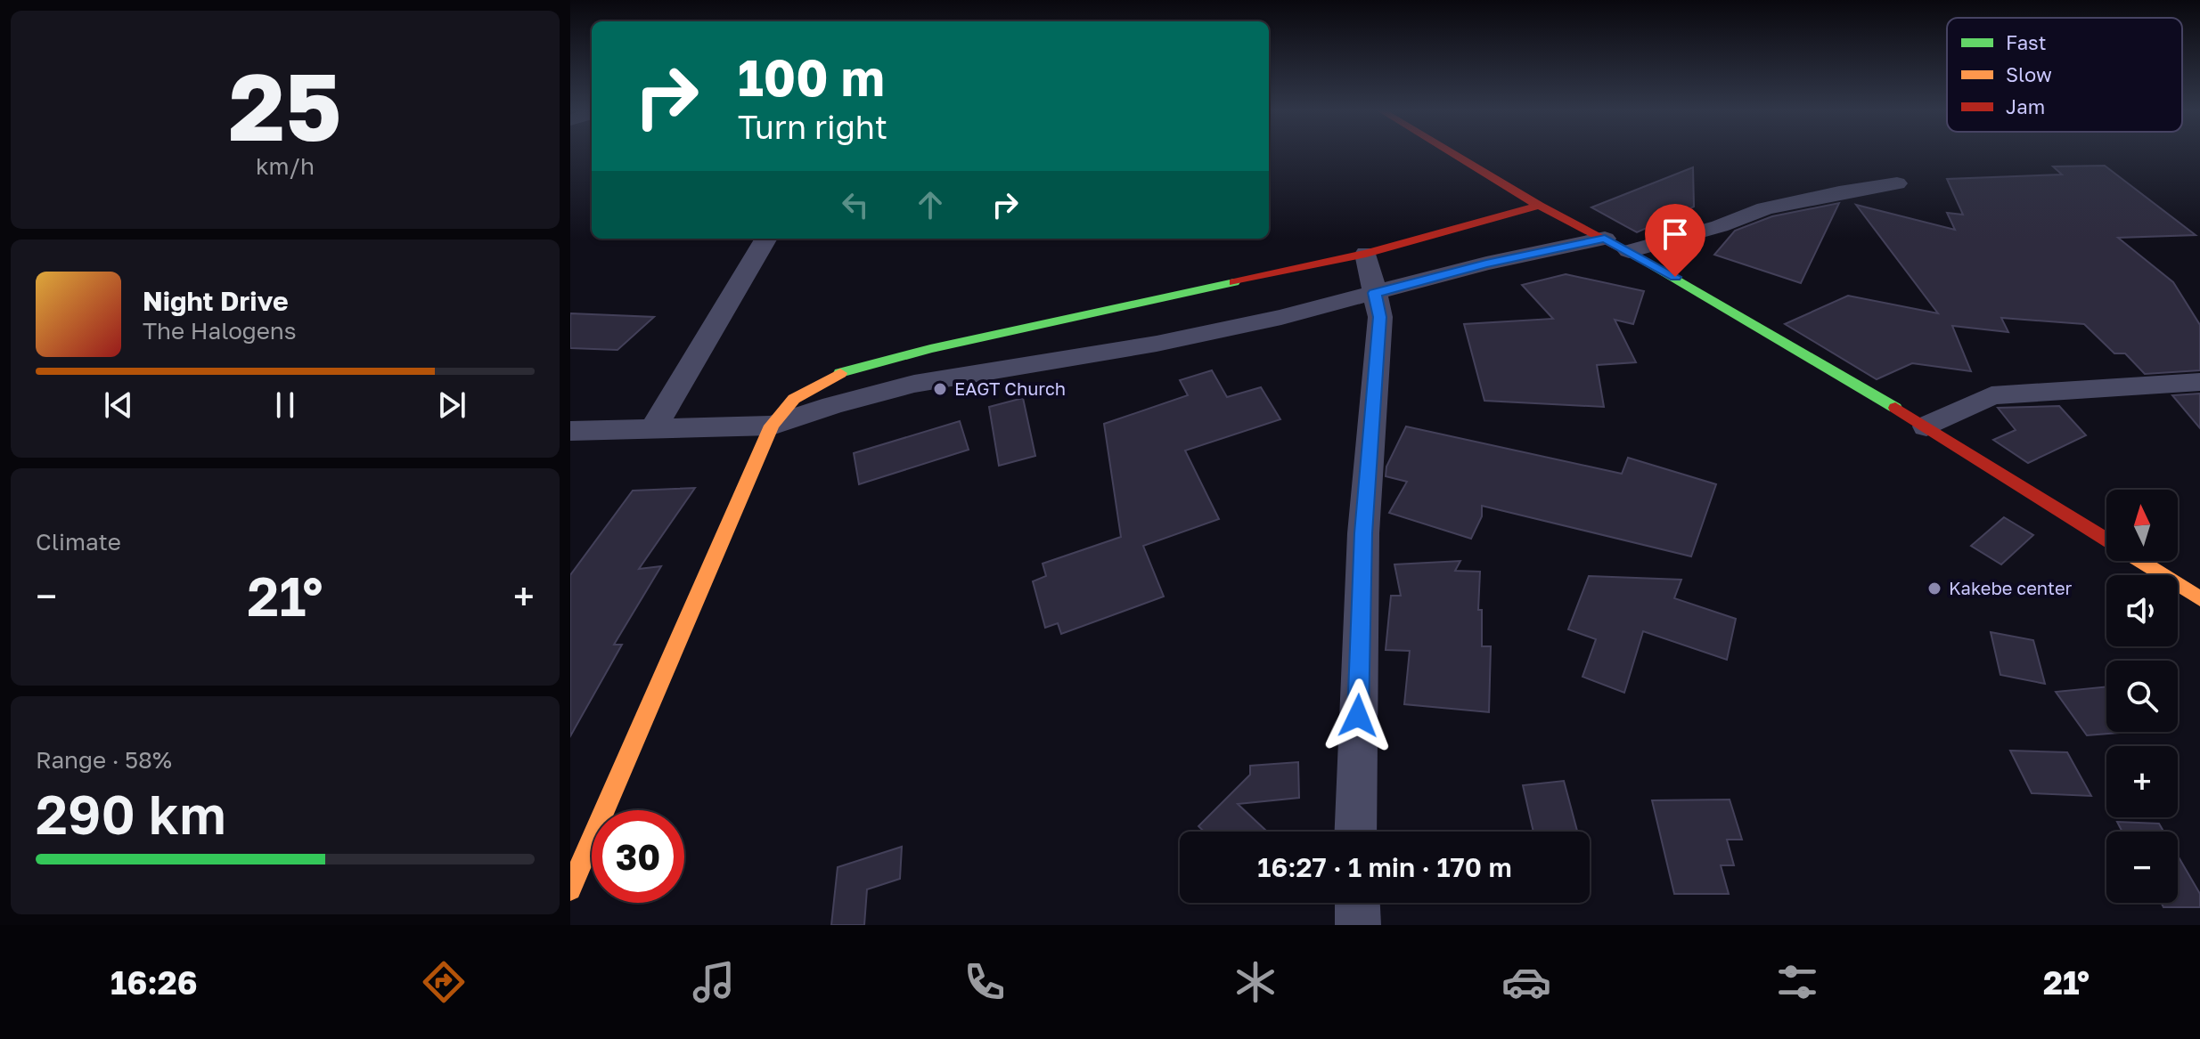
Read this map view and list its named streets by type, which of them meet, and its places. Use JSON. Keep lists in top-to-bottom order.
{
  "places": ["EAGT Church", "Kakebe center"],
  "legend": ["Fast", "Slow", "Jam"],
  "north": "top",
  "page": {
    "tile": [
      ["25", "km/h"],
      "Climate",
      ["Range · 58%", "290 km"]
    ],
    "turn": ["100 m", "Turn right"],
    "song": ["Night Drive", "The Halogens"],
    "map_buttons": ["+", "−"],
    "heat": ["−", "21°", "+"],
    "limit": "30",
    "trip": "16:27 · 1 min · 170 m",
    "tabs": ["16:26", "21°"]
  }
}
